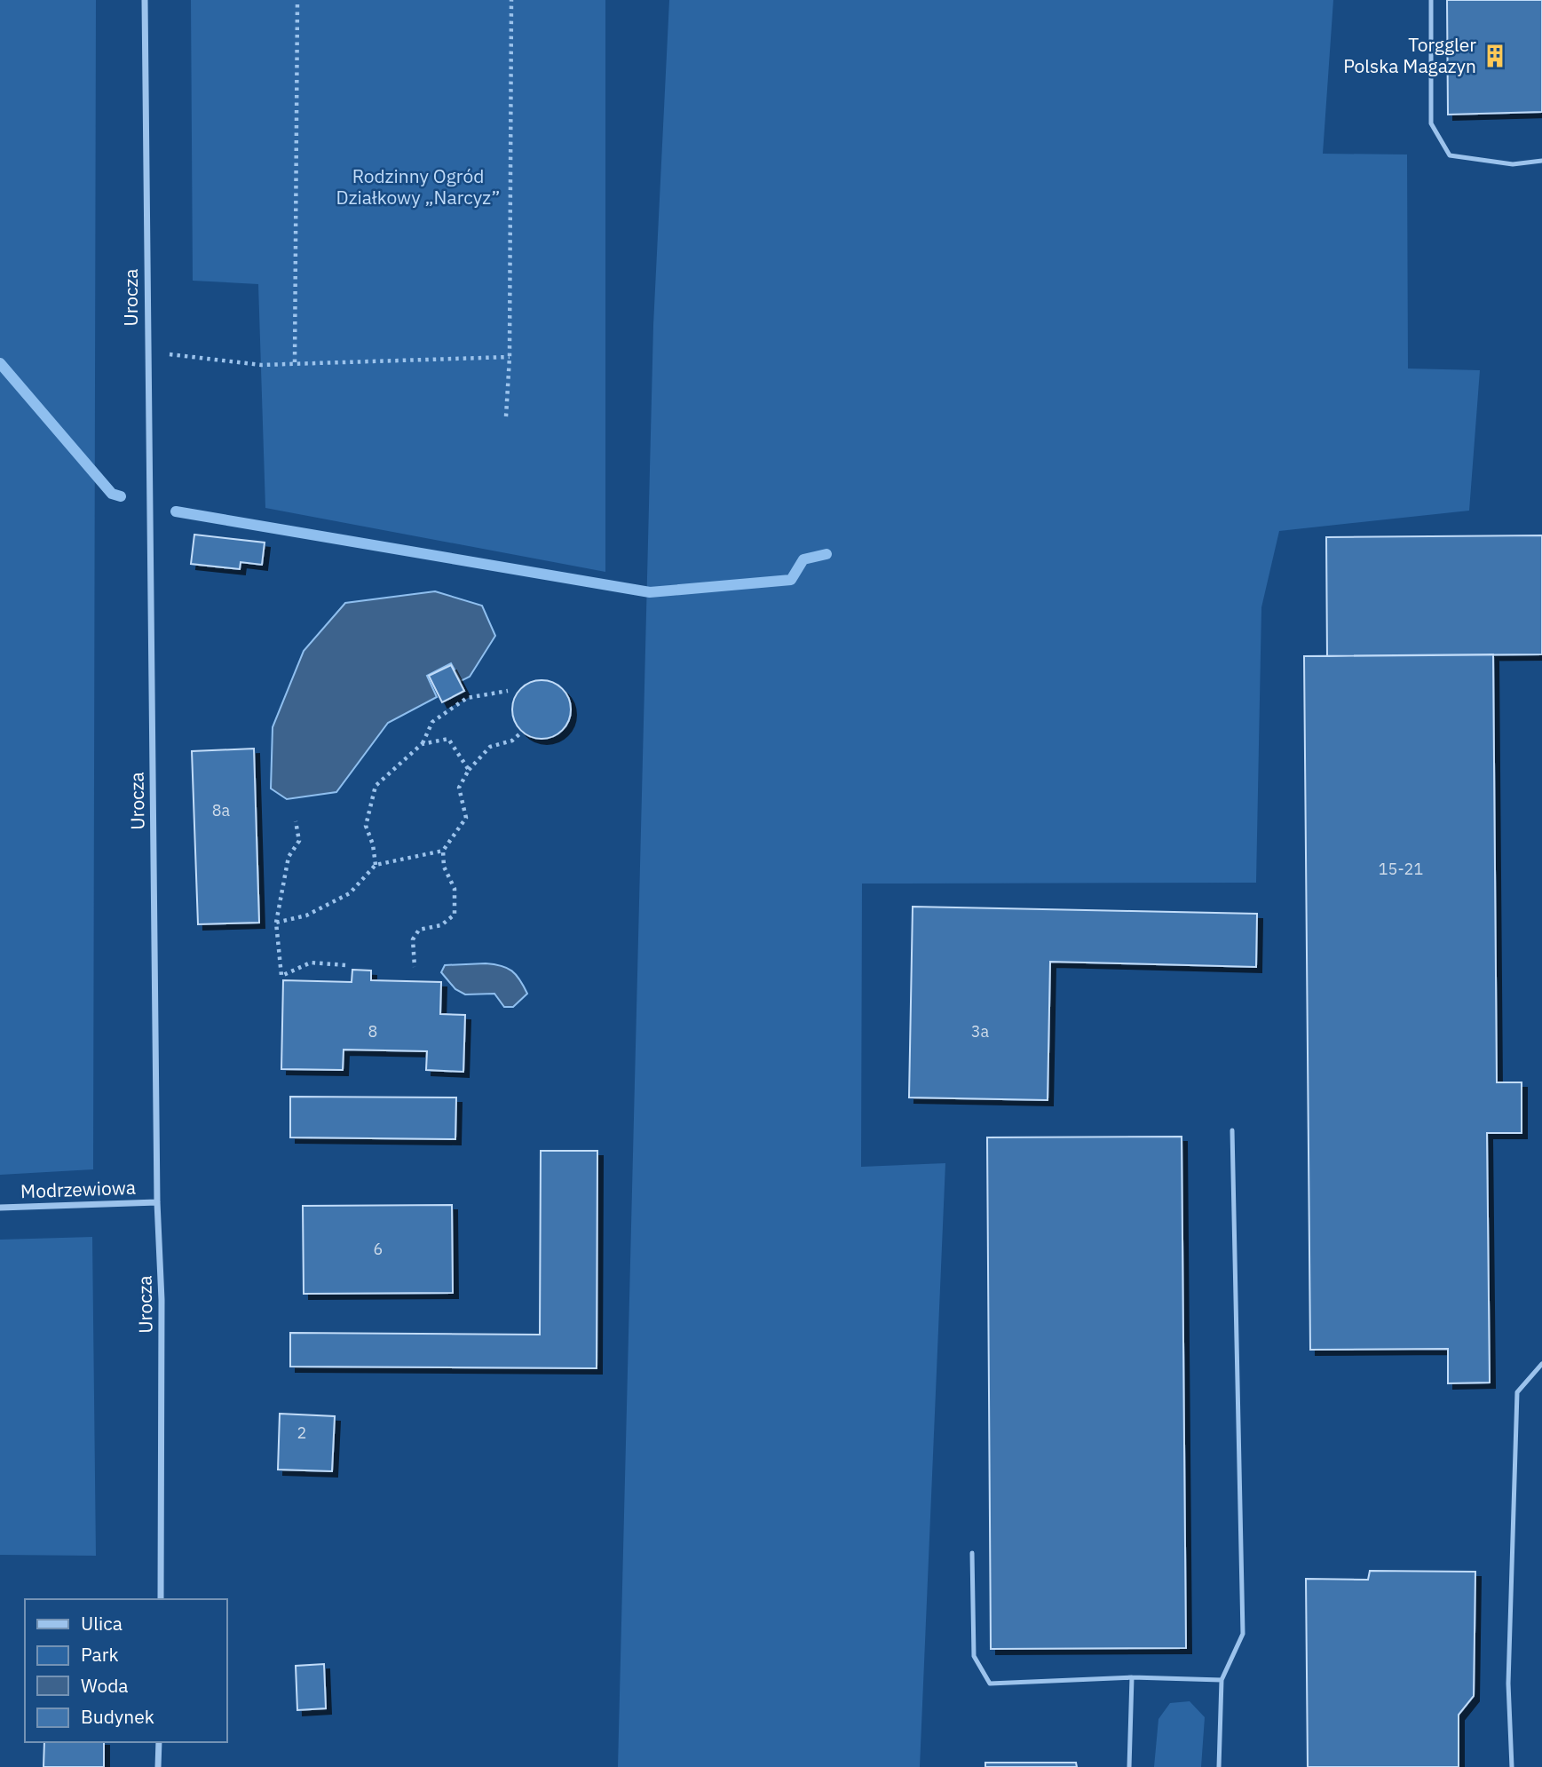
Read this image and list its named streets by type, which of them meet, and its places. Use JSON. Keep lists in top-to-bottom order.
{
  "streets": {
    "street": ["Urocza", "Modrzewiowa"]
  },
  "crossings": [
    ["Urocza", "Modrzewiowa"]
  ],
  "parks": ["Rodzinny Ogród Działkowy „Narcyz”"],
  "places": {
    "building": ["Torggler Polska Magazyn"]
  },
  "house_numbers": [
    "8a",
    "15-21",
    "8",
    "3a",
    "6",
    "2"
  ],
  "legend": [
    "Ulica",
    "Park",
    "Woda",
    "Budynek"
  ]
}
